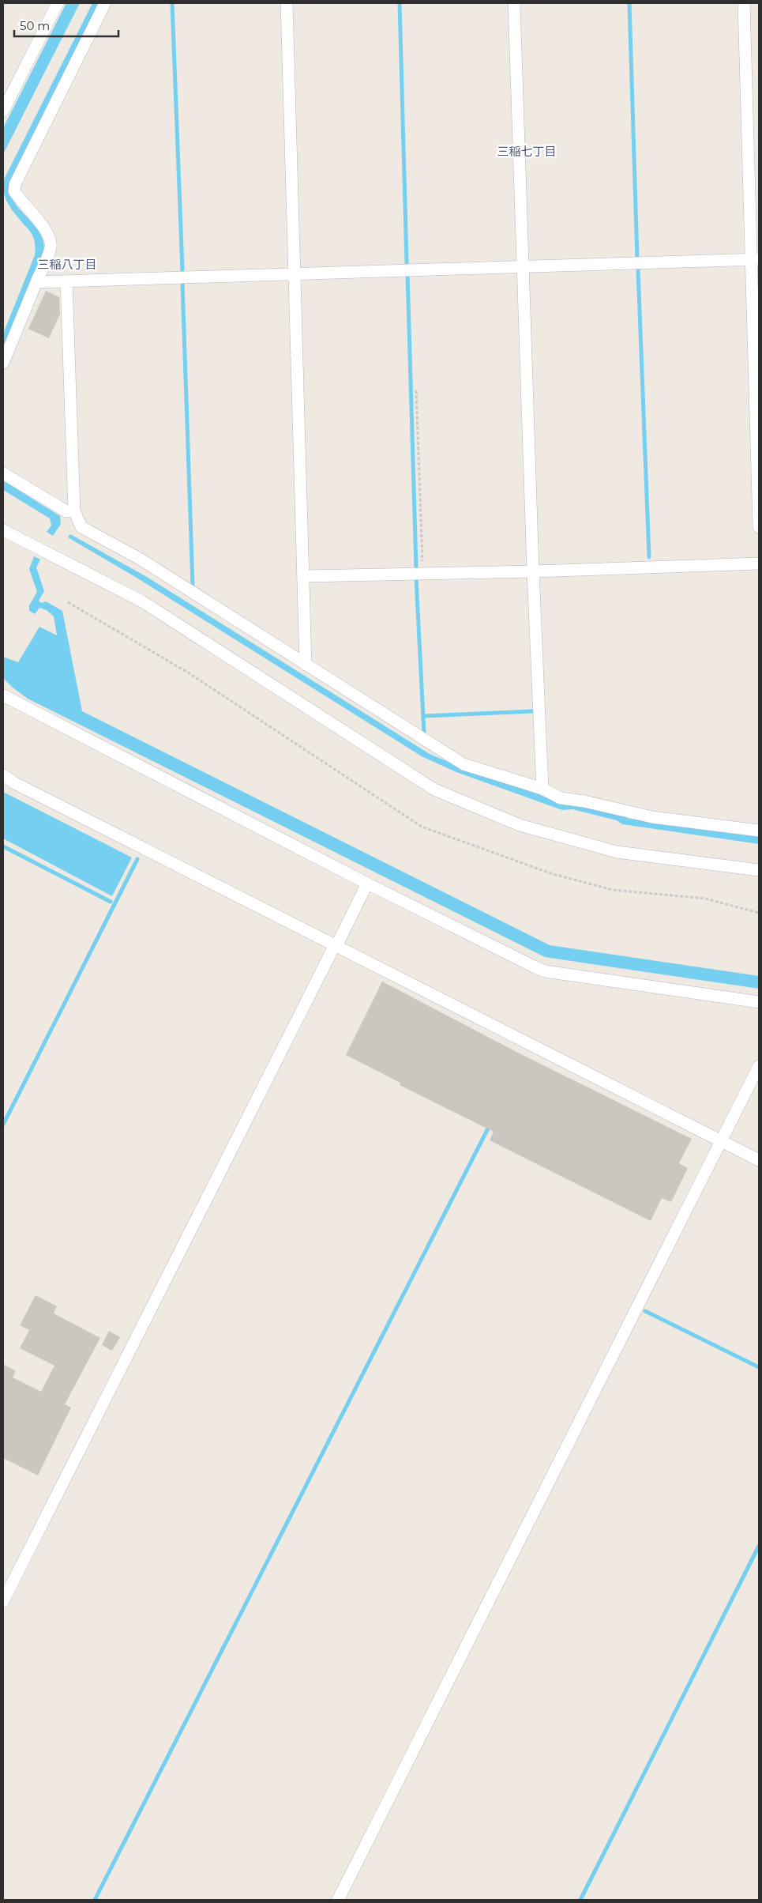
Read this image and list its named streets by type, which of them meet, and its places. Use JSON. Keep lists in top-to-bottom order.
{
  "districts": ["三稲七丁目", "三稲八丁目"],
  "scale_bar": "50 m"
}
